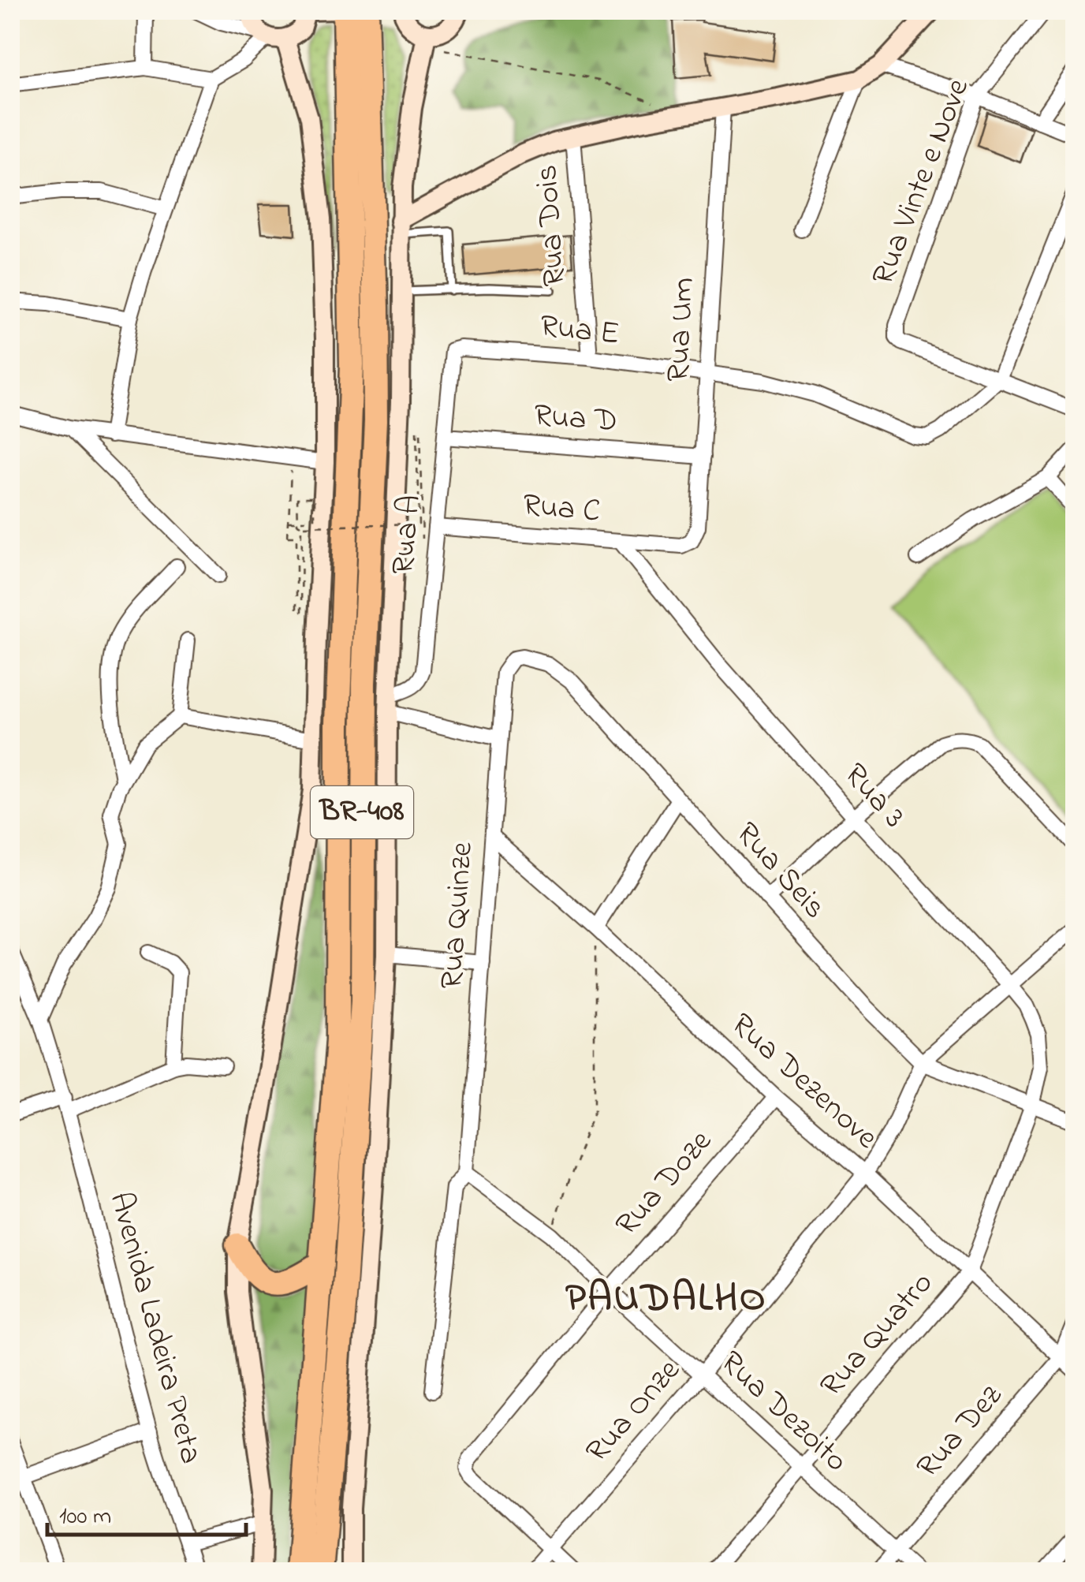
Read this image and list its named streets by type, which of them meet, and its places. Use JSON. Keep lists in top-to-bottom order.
{
  "streets": {
    "highway": ["BR-408"],
    "street": [
      "Rua Vinte e Nove",
      "Rua Dois",
      "Rua Um",
      "Rua E",
      "Rua D",
      "Rua C",
      "Rua A",
      "Rua 3",
      "Rua Seis",
      "Rua Quinze",
      "Rua Dezenove",
      "Rua Doze",
      "Avenida Ladeira Preta",
      "Rua Quatro",
      "Rua Onze",
      "Rua Dezoito",
      "Rua Dez"
    ]
  },
  "crossings": [
    ["Rua Vinte e Nove", "Rua E"],
    ["Rua Dois", "Rua E"],
    ["Rua Um", "Rua E"],
    ["Rua Um", "Rua D"],
    ["Rua Um", "Rua C"],
    ["Rua E", "Rua A"],
    ["Rua D", "Rua A"],
    ["Rua C", "Rua A"],
    ["Rua C", "Rua 3"],
    ["Rua 3", "Rua Seis"],
    ["Rua 3", "Rua Quatro"],
    ["Rua Seis", "Rua Quinze"],
    ["Rua Seis", "Rua Quatro"],
    ["Rua Quinze", "Rua Dezenove"],
    ["Rua Quinze", "Rua Dezoito"],
    ["Rua Dezenove", "Rua Doze"],
    ["Rua Dezenove", "Rua Quatro"],
    ["Rua Dezenove", "Rua Onze"],
    ["Rua Dezenove", "Rua Dez"],
    ["Rua Doze", "Rua Onze"],
    ["Rua Doze", "Rua Dezoito"],
    ["Rua Quatro", "Rua Dezoito"],
    ["Rua Onze", "Rua Dezoito"],
    ["Rua Dezoito", "Rua Dez"]
  ],
  "districts": ["PAUDALHO"],
  "scale_bar": "100 m"
}
